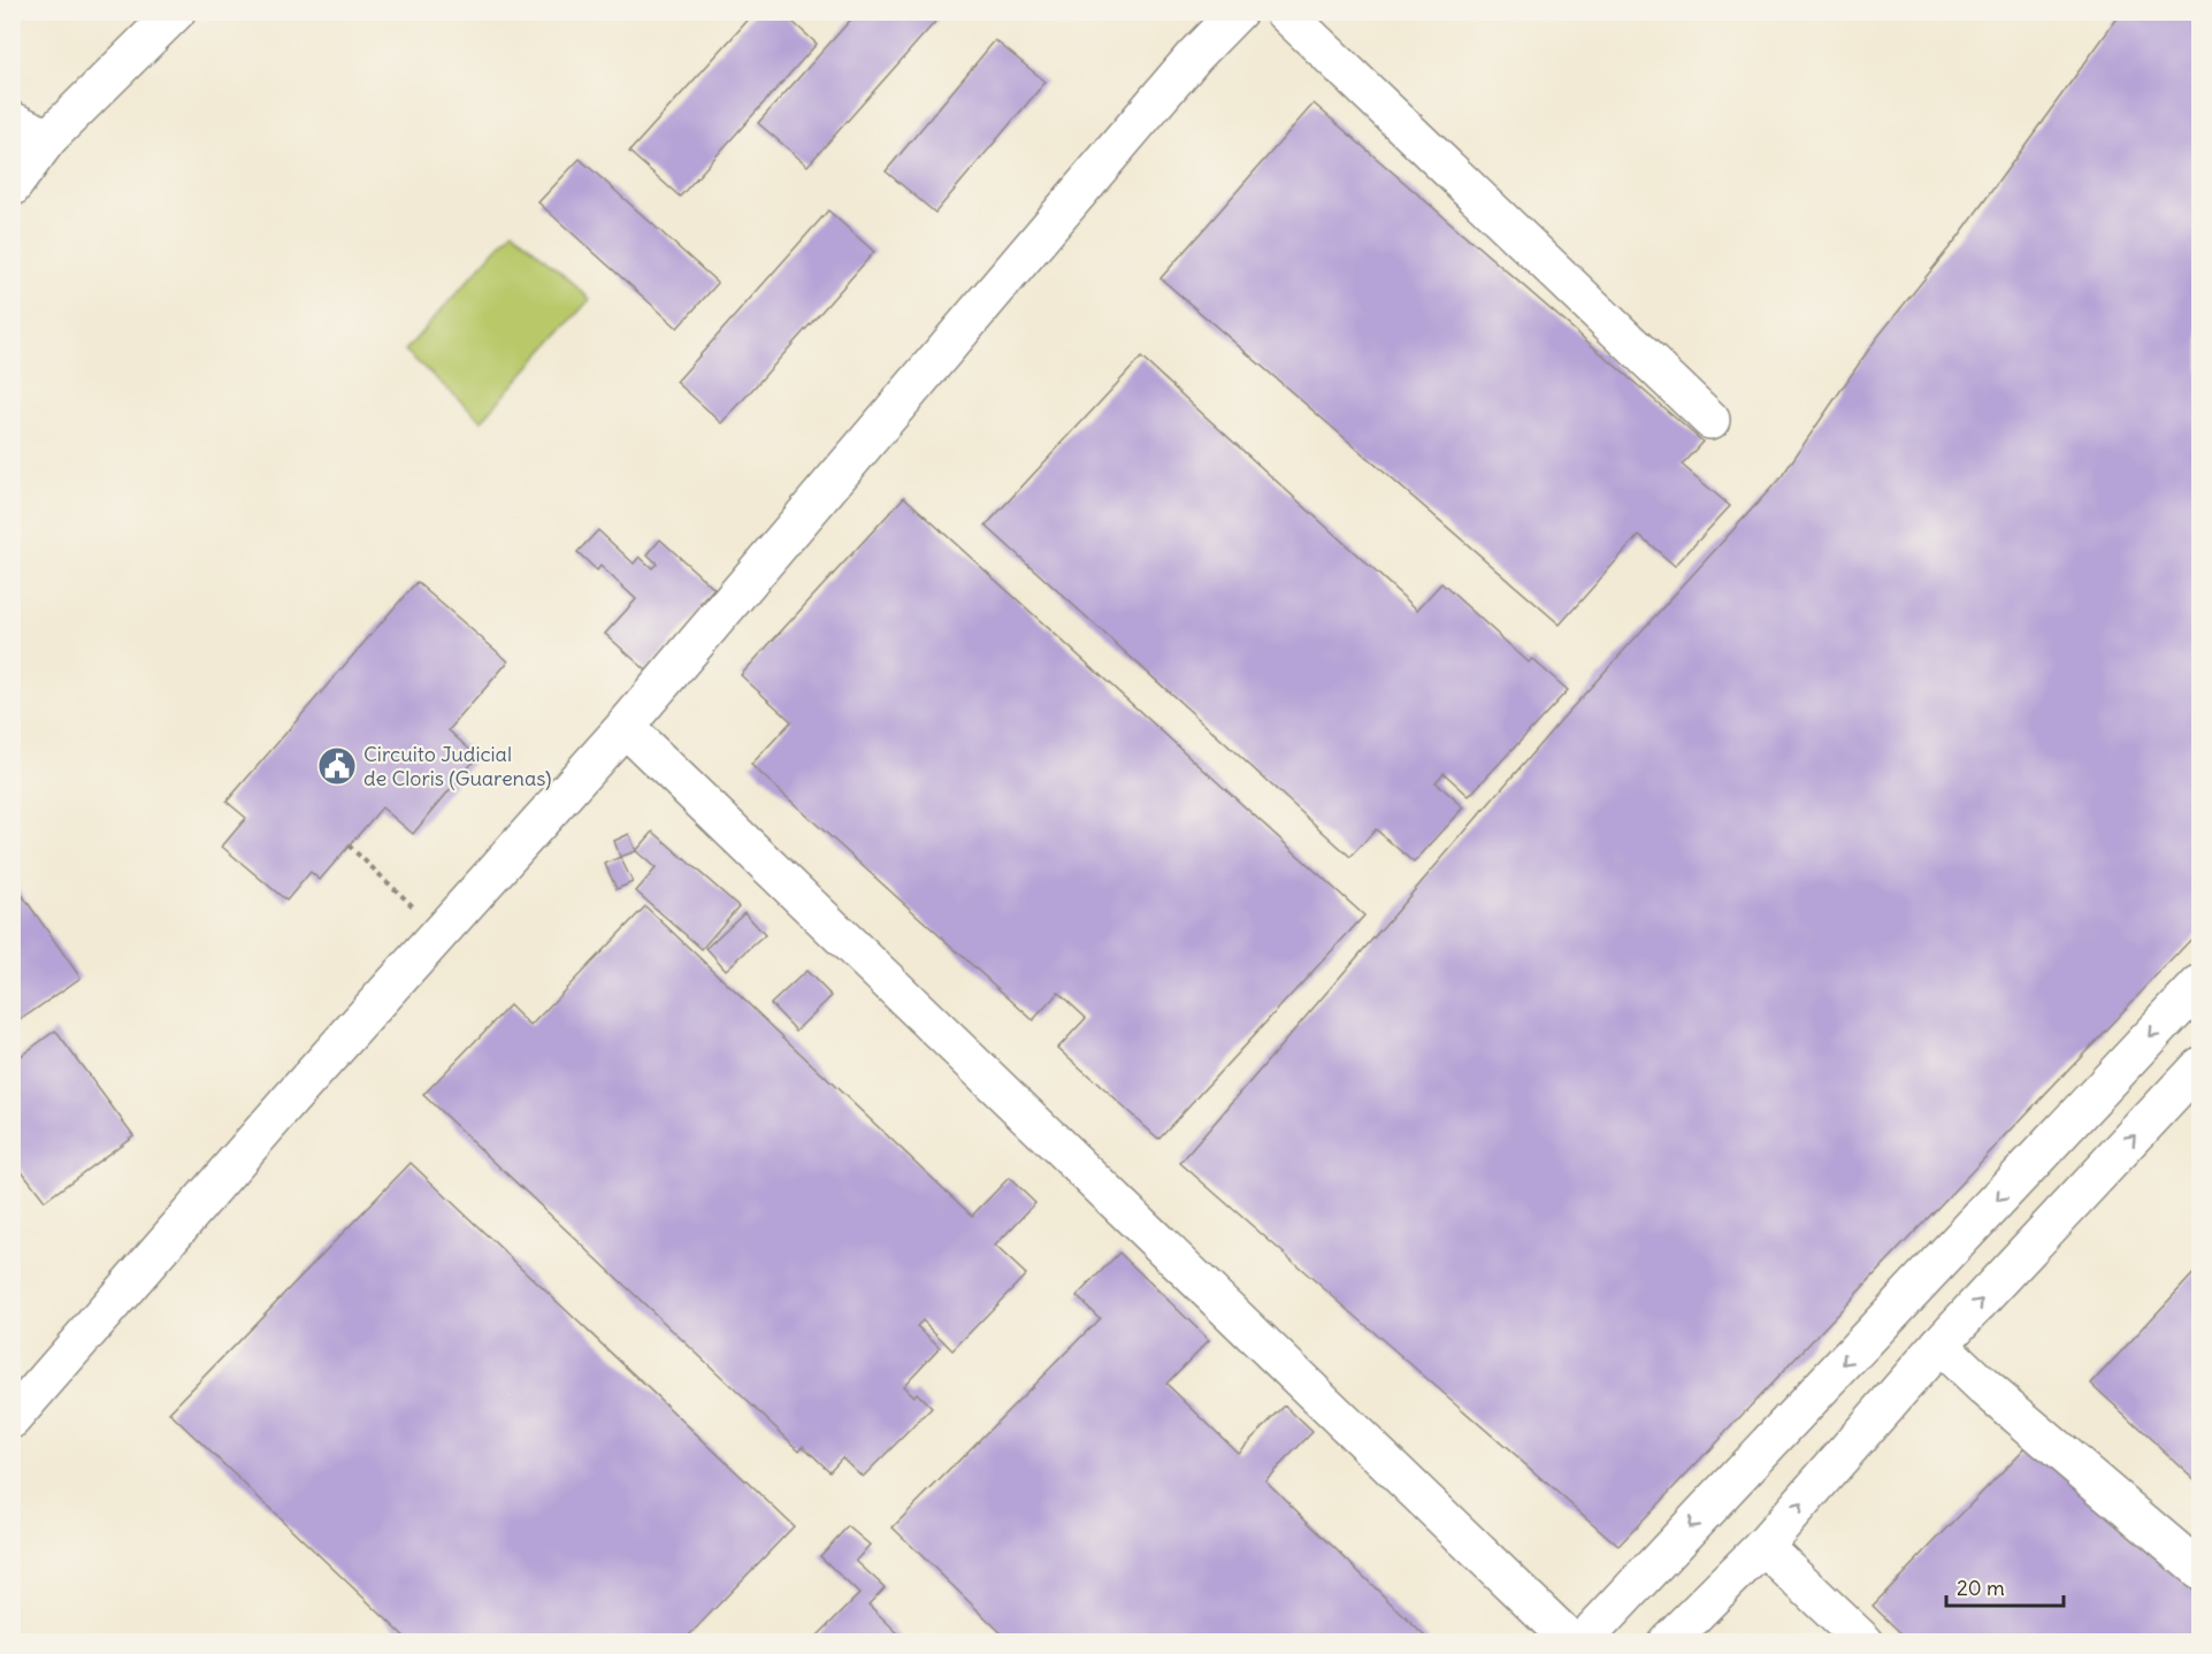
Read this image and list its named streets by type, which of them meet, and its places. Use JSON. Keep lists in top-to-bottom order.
{
  "places": {
    "public building": ["Circuito Judicial de Cloris (Guarenas)"]
  },
  "scale_bar": "20 m"
}
